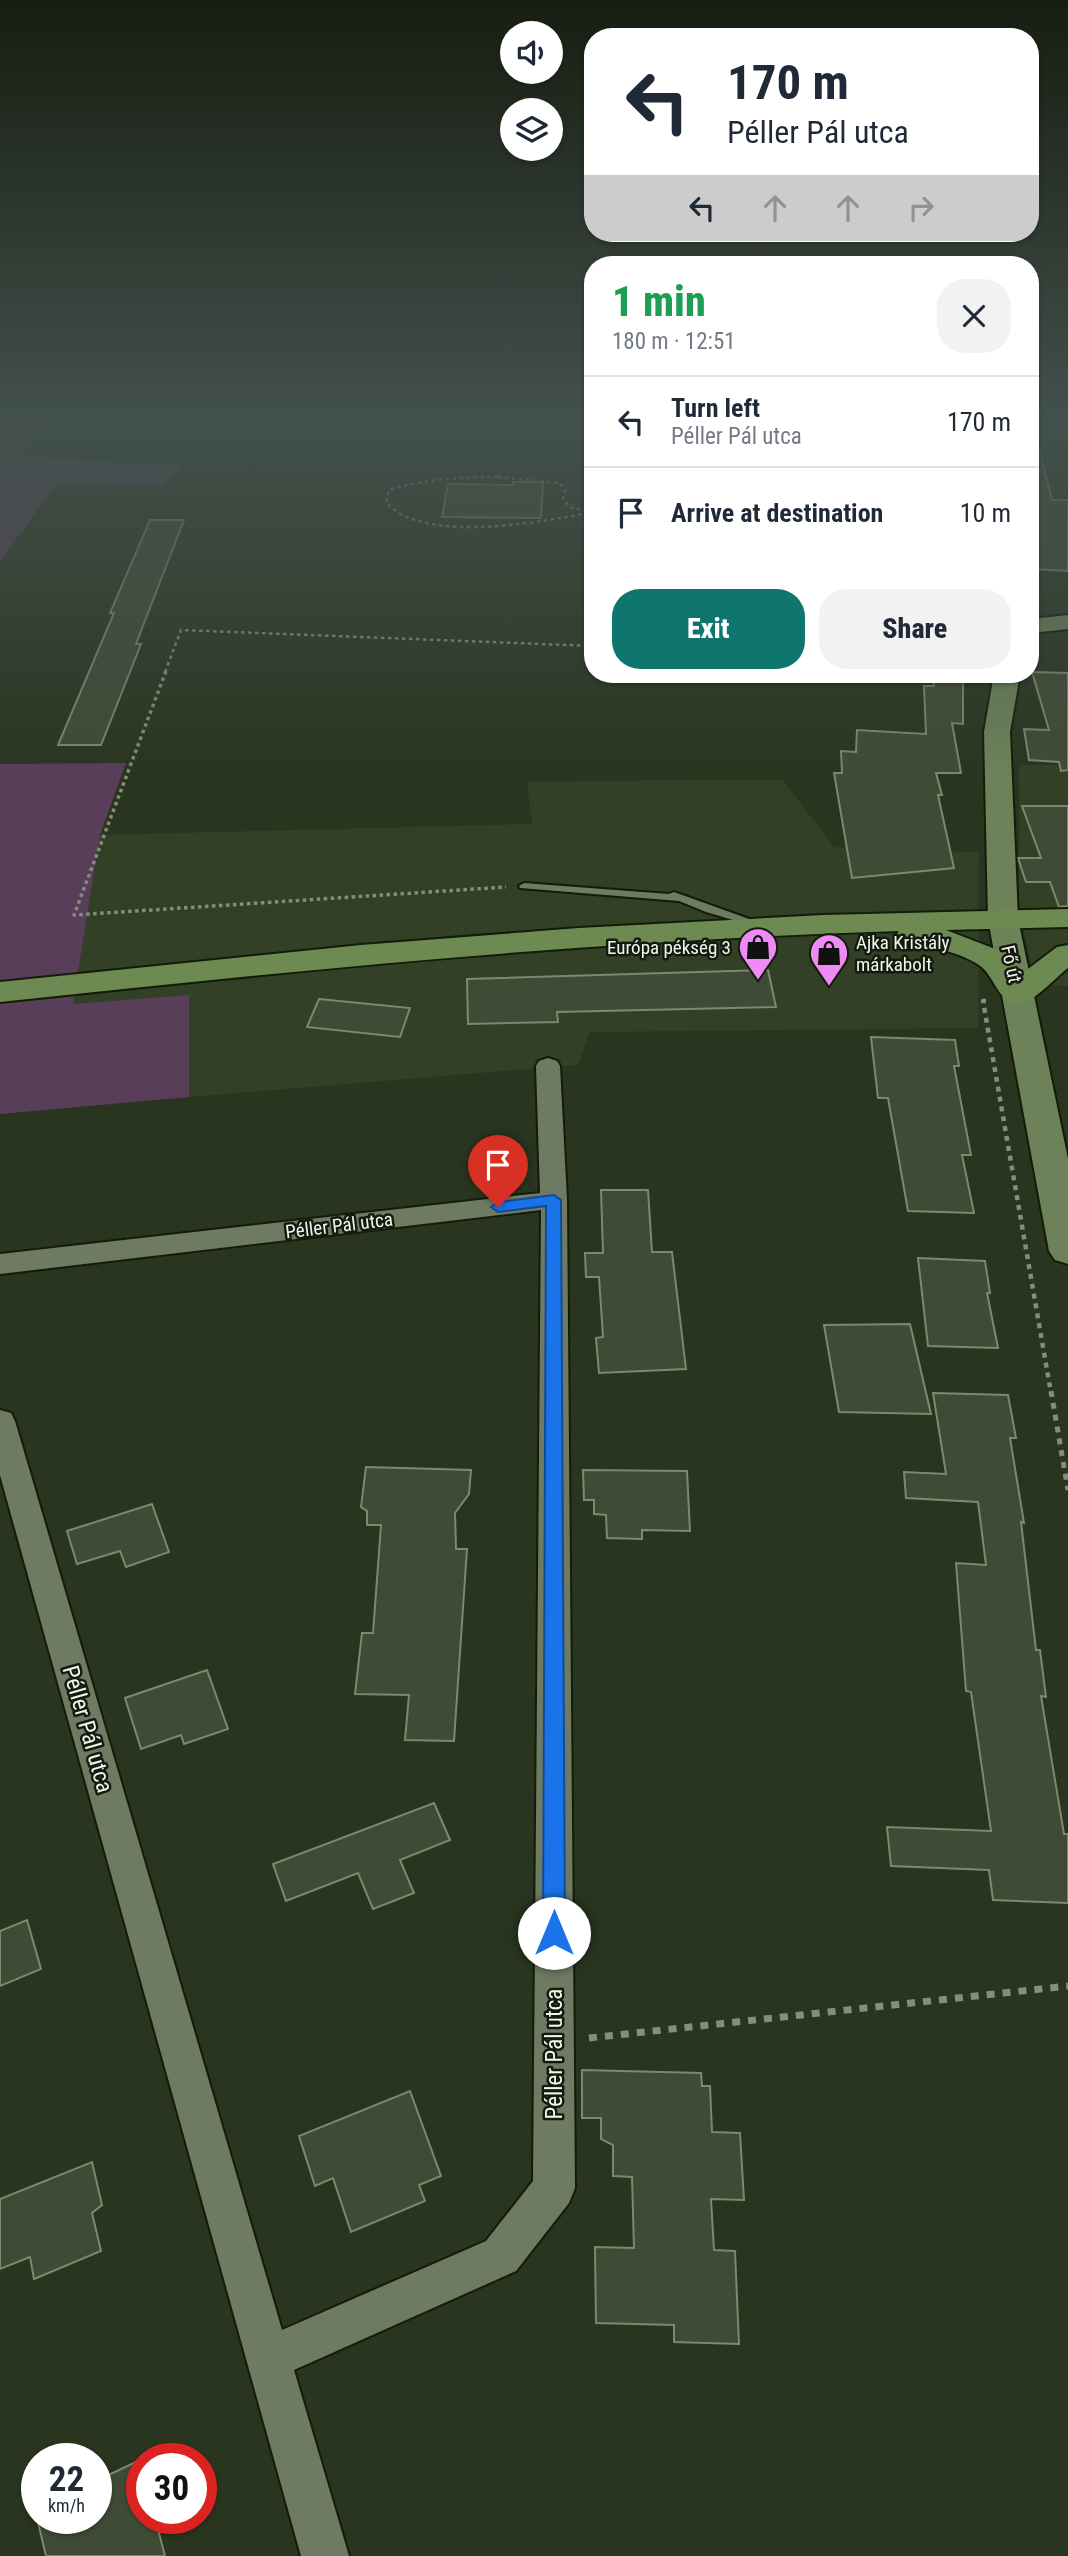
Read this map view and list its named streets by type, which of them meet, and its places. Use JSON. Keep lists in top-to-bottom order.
{
  "streets": {
    "main road": ["Fő út"],
    "street": ["Péller Pál utca"]
  },
  "places": {
    "shop": ["Európa pékség 3", "Ajka Kristály márkabolt"]
  },
  "page": {
    "turn": ["170 m", "Péller Pál utca"],
    "heading": ["1 min", "180 m · 12:51"],
    "list": [
      {
        "name": "Turn left",
        "note": "Péller Pál utca",
        "value": "170 m"
      },
      {
        "name": "Arrive at destination",
        "value": "10 m"
      }
    ],
    "buttons": ["Exit", "Share"],
    "speed": "22 km/h",
    "limit": "30"
  }
}
